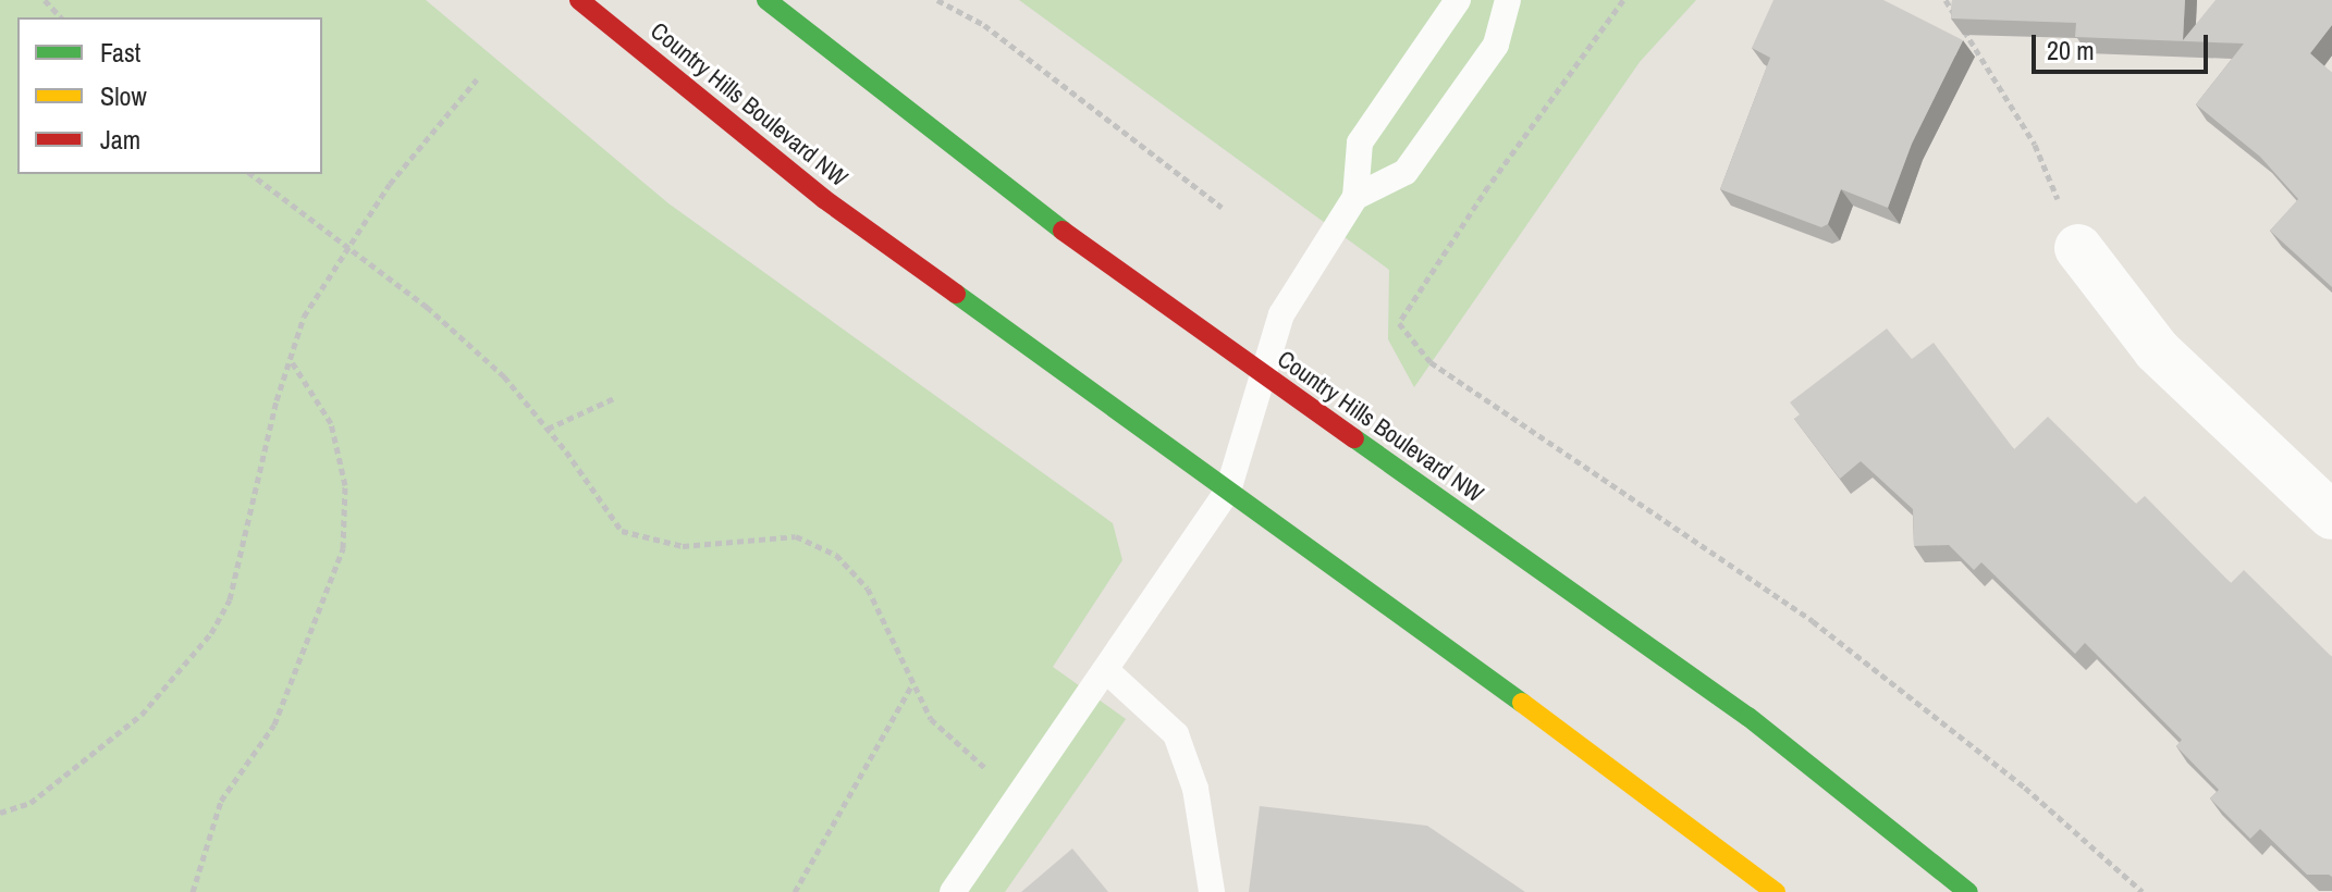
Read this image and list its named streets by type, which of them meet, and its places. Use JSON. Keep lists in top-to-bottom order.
{
  "streets": {
    "main road": ["Country Hills Boulevard NW"]
  },
  "legend": ["Fast", "Slow", "Jam"],
  "scale_bar": "20 m"
}
